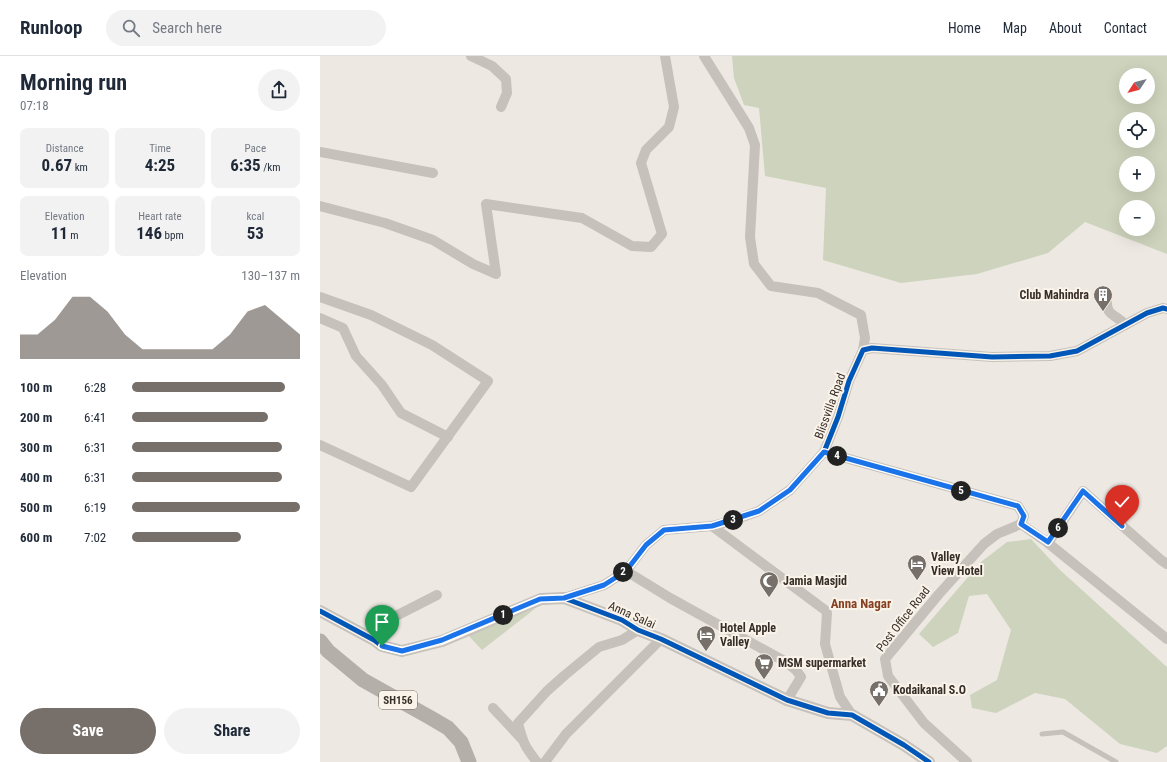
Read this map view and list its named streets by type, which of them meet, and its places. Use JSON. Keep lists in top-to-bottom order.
{
  "streets": {
    "main road": ["SH156"],
    "street": ["Blissvilla Rpad", "Anna Salai", "Post Office Road"]
  },
  "crossings": [
    ["Blissvilla Rpad", "Anna Salai"]
  ],
  "districts": ["Anna Nagar"],
  "places": {
    "building": ["Club Mahindra"],
    "hotel": ["Valley View Hotel", "Hotel Apple Valley"],
    "mosque": ["Jamia Masjid"],
    "supermarket": ["MSM supermarket"],
    "public building": ["Kodaikanal S.O"]
  },
  "north": "bottom left",
  "page": {
    "header": "Runloop",
    "search": "Search here",
    "nav": [
      "Home",
      "Map",
      "About",
      "Contact"
    ],
    "heading": ["Morning run", "07:18"],
    "map_buttons": ["+", "−"],
    "stats": [
      ["Distance", "0.67 km"],
      ["Time", "4:25"],
      ["Pace", "6:35 /km"],
      ["Elevation", "11 m"],
      ["Heart rate", "146 bpm"],
      ["kcal", "53"]
    ],
    "chart": ["Elevation", "130–137 m"],
    "list": [
      {
        "name": "100 m",
        "note": "6:28"
      },
      {
        "name": "200 m",
        "note": "6:41"
      },
      {
        "name": "300 m",
        "note": "6:31"
      },
      {
        "name": "400 m",
        "note": "6:31"
      },
      {
        "name": "500 m",
        "note": "6:19"
      },
      {
        "name": "600 m",
        "note": "7:02"
      }
    ],
    "pins": [
      "4",
      "5",
      "3",
      "6",
      "2",
      "1"
    ],
    "buttons": ["Save", "Share"]
  }
}
